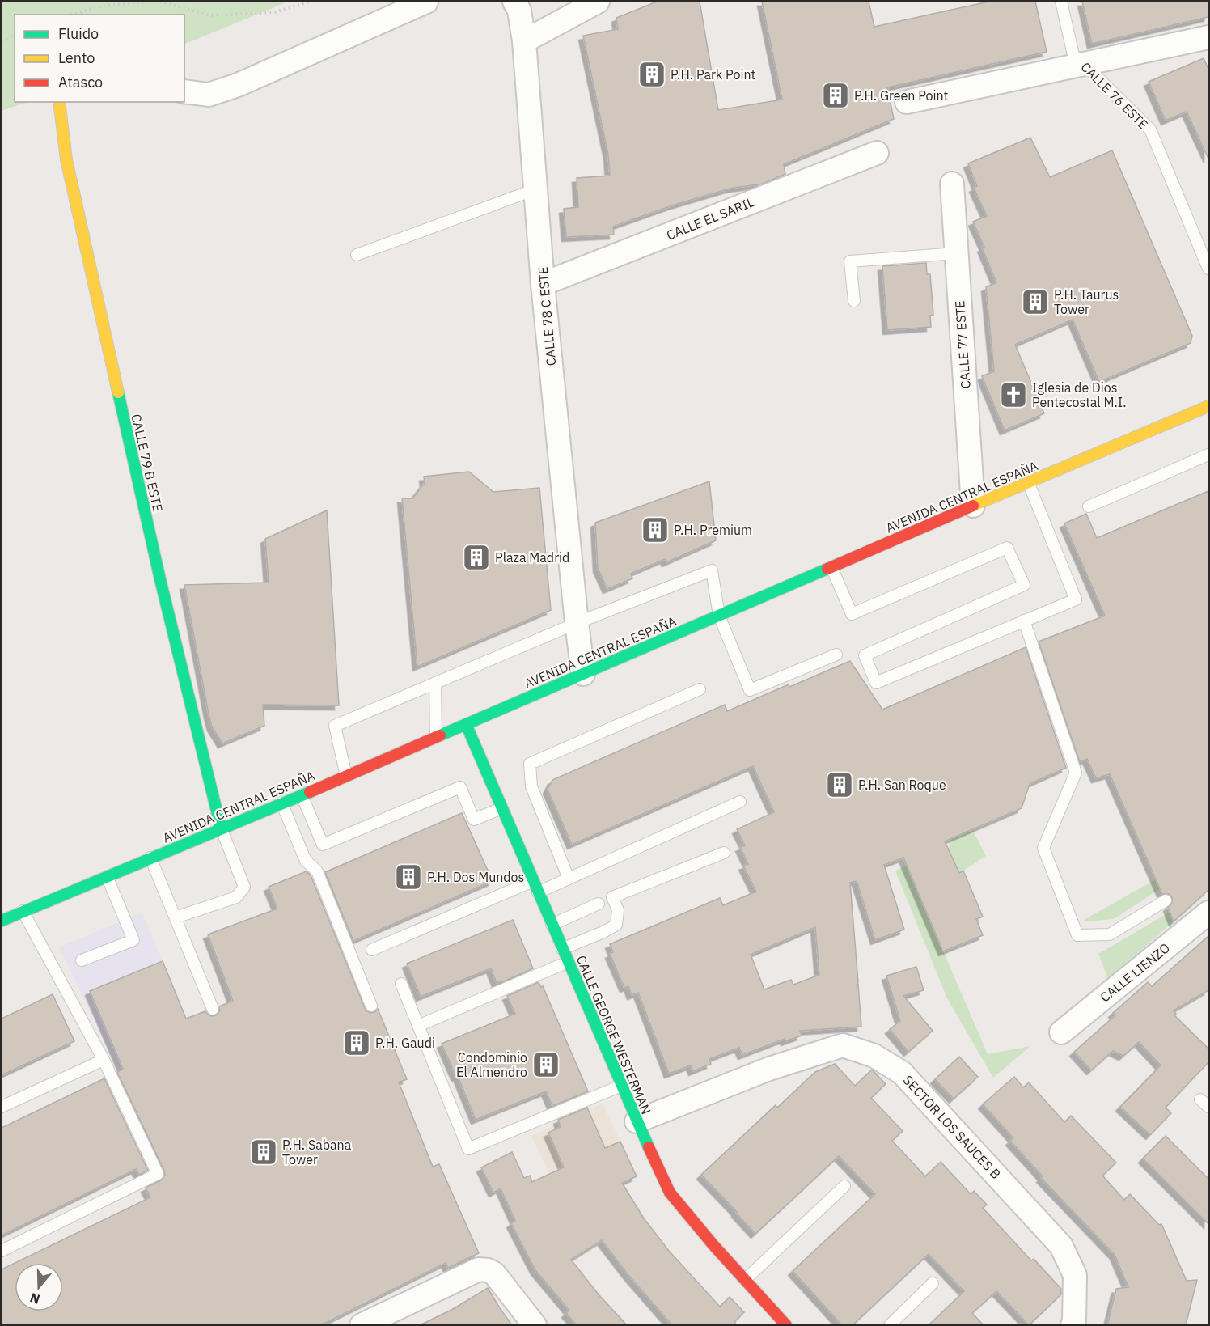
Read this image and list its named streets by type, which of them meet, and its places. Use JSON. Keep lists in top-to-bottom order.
{
  "streets": {
    "street": [
      "CALLE EL SARIL",
      "CALLE 78 C ESTE",
      "CALLE 77 ESTE",
      "CALLE 79 B ESTE",
      "AVENIDA CENTRAL ESPAÑA",
      "CALLE LIENZO",
      "CALLE GEORGE WESTERMAN",
      "SECTOR LOS SAUCES B"
    ],
    "lane": ["CALLE 76 ESTE"]
  },
  "crossings": [
    ["CALLE EL SARIL", "CALLE 78 C ESTE"],
    ["CALLE 78 C ESTE", "AVENIDA CENTRAL ESPAÑA"],
    ["CALLE 77 ESTE", "AVENIDA CENTRAL ESPAÑA"],
    ["CALLE 79 B ESTE", "AVENIDA CENTRAL ESPAÑA"],
    ["AVENIDA CENTRAL ESPAÑA", "CALLE GEORGE WESTERMAN"],
    ["CALLE GEORGE WESTERMAN", "SECTOR LOS SAUCES B"]
  ],
  "places": {
    "building": [
      "P.H. Park Point",
      "P.H. Green Point",
      "P.H. Taurus Tower",
      "P.H. Premium",
      "Plaza Madrid",
      "P.H. San Roque",
      "P.H. Dos Mundos",
      "P.H. Gaudi",
      "Condominio El Almendro",
      "P.H. Sabana Tower"
    ],
    "church": ["Iglesia de Dios Pentecostal M.I."]
  },
  "legend": ["Fluido", "Lento", "Atasco"],
  "north": "bottom"
}
